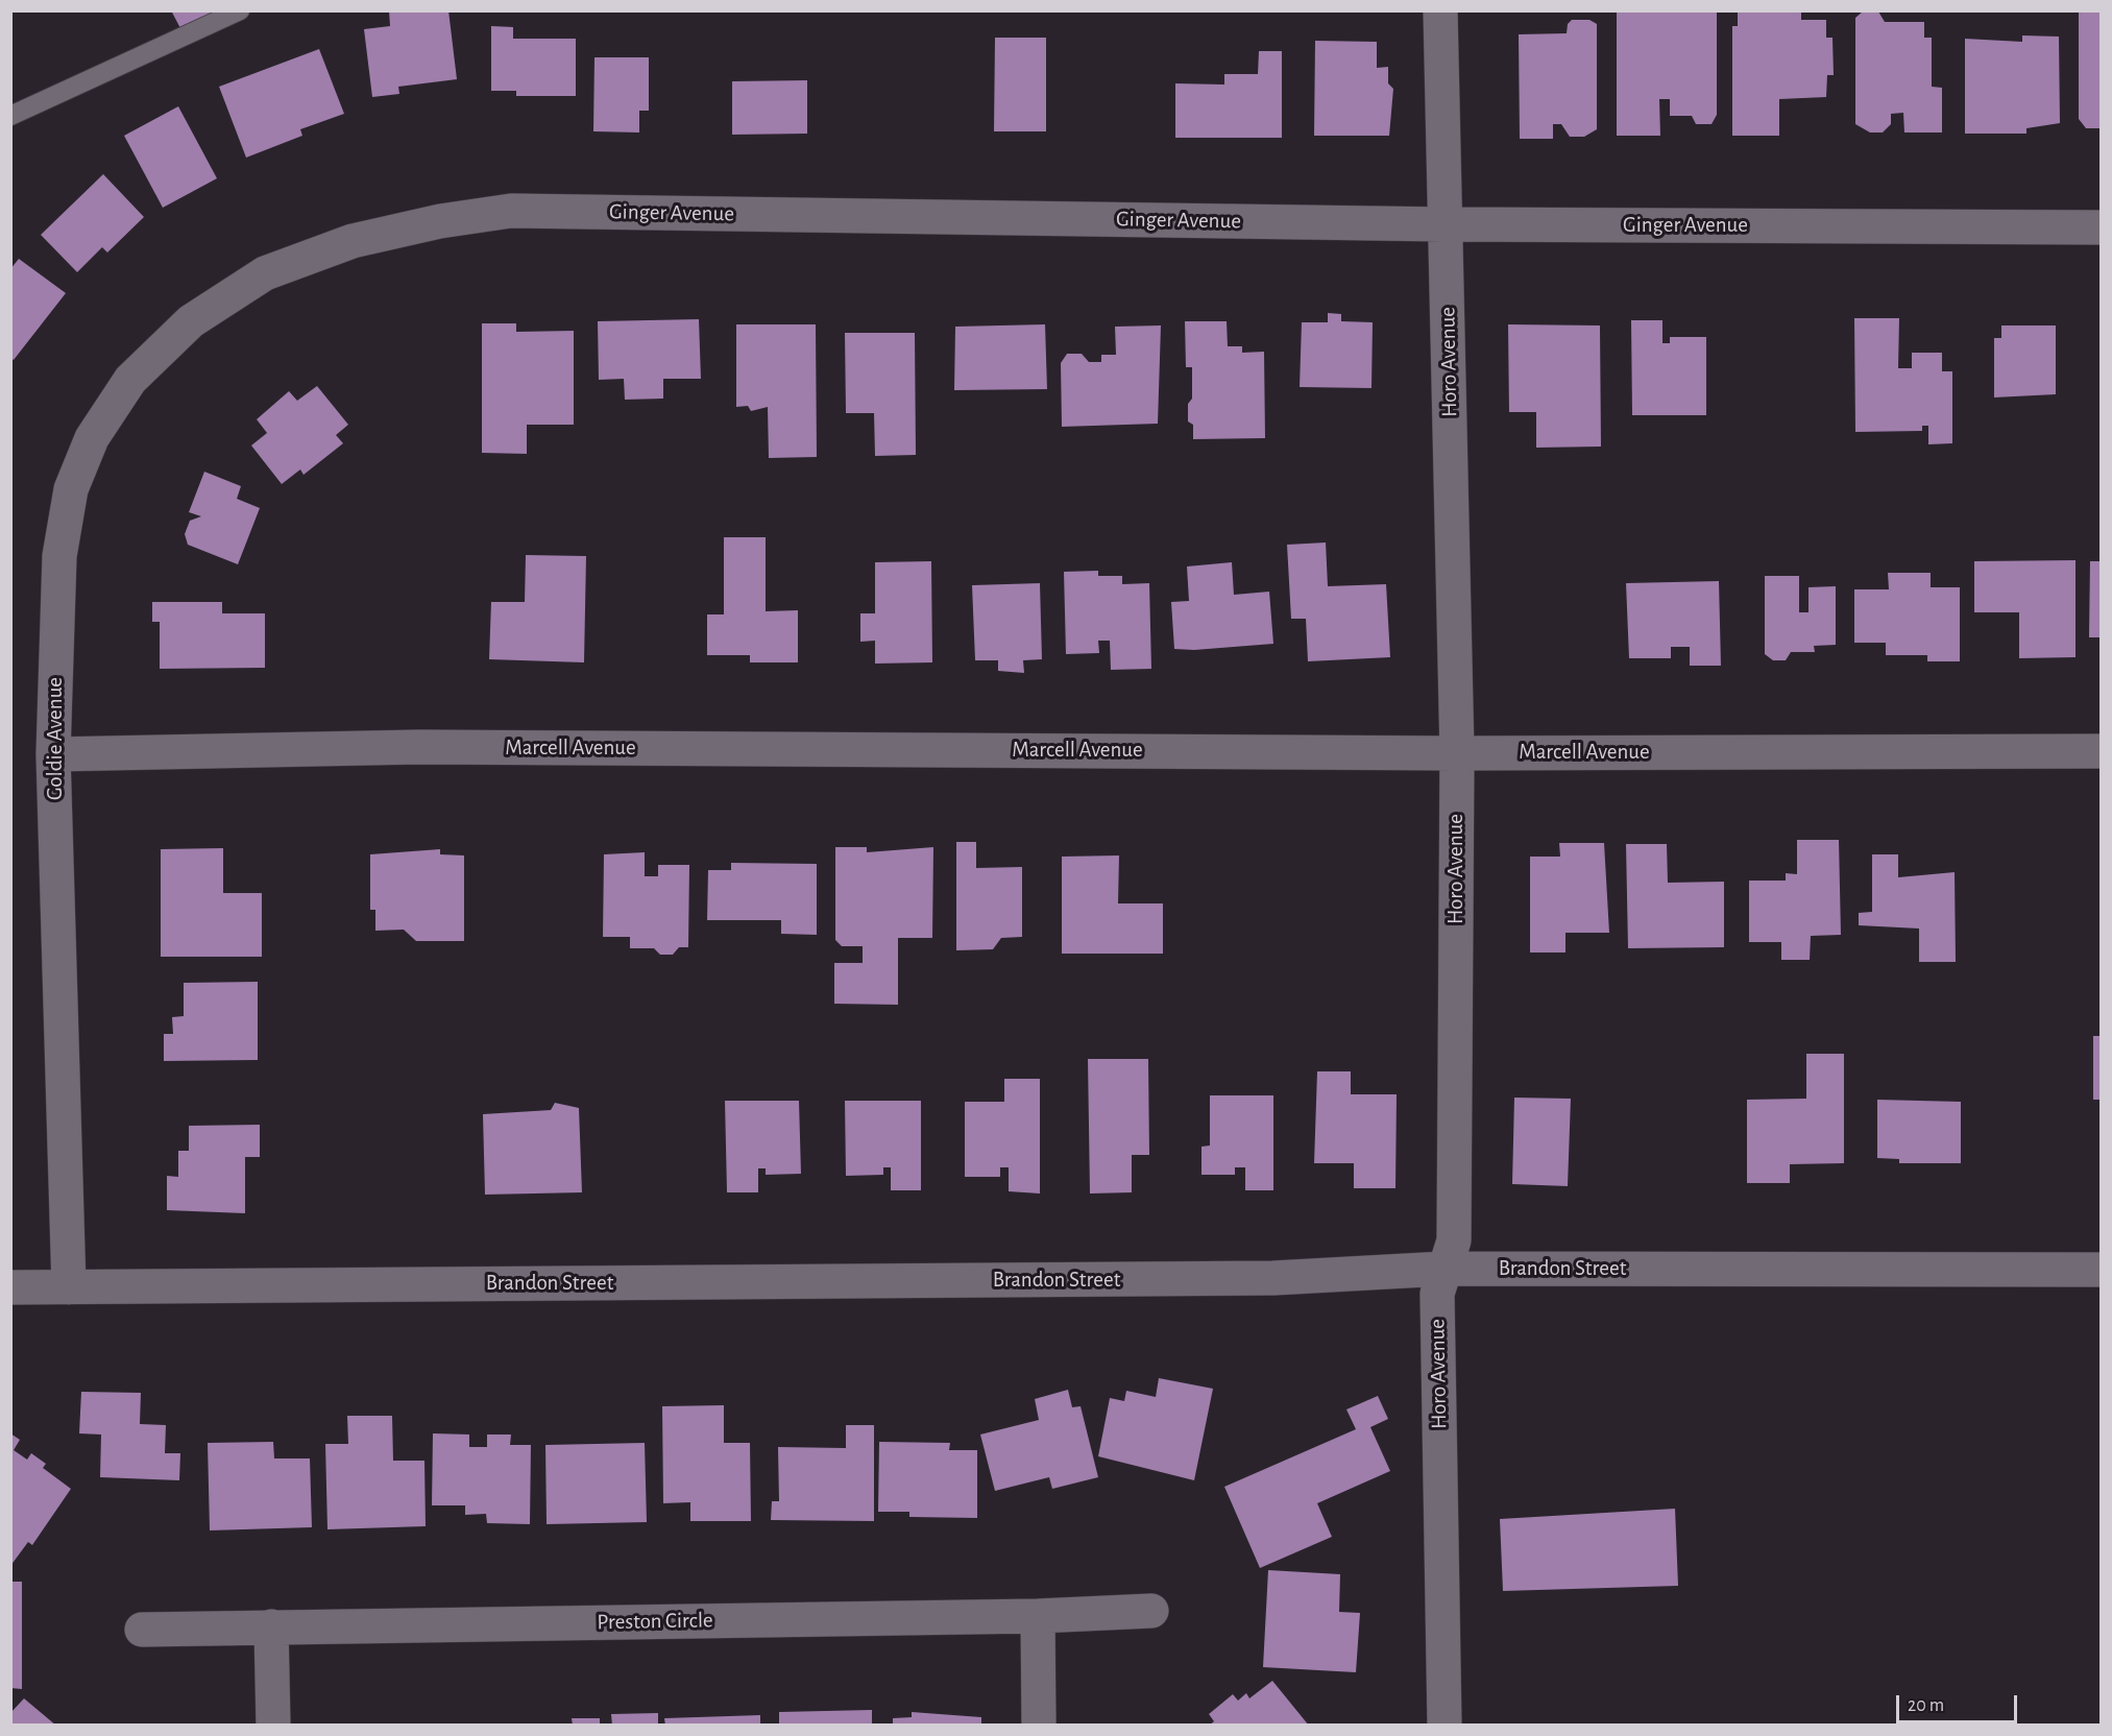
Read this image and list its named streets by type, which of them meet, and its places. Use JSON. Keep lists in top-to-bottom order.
{
  "streets": {
    "street": [
      "Ginger Avenue",
      "Horo Avenue",
      "Goldie Avenue",
      "Marcell Avenue",
      "Brandon Street",
      "Preston Circle"
    ]
  },
  "crossings": [
    ["Ginger Avenue", "Horo Avenue"],
    ["Ginger Avenue", "Goldie Avenue"],
    ["Horo Avenue", "Marcell Avenue"],
    ["Horo Avenue", "Brandon Street"],
    ["Goldie Avenue", "Marcell Avenue"],
    ["Goldie Avenue", "Brandon Street"]
  ],
  "scale_bar": "20 m"
}
